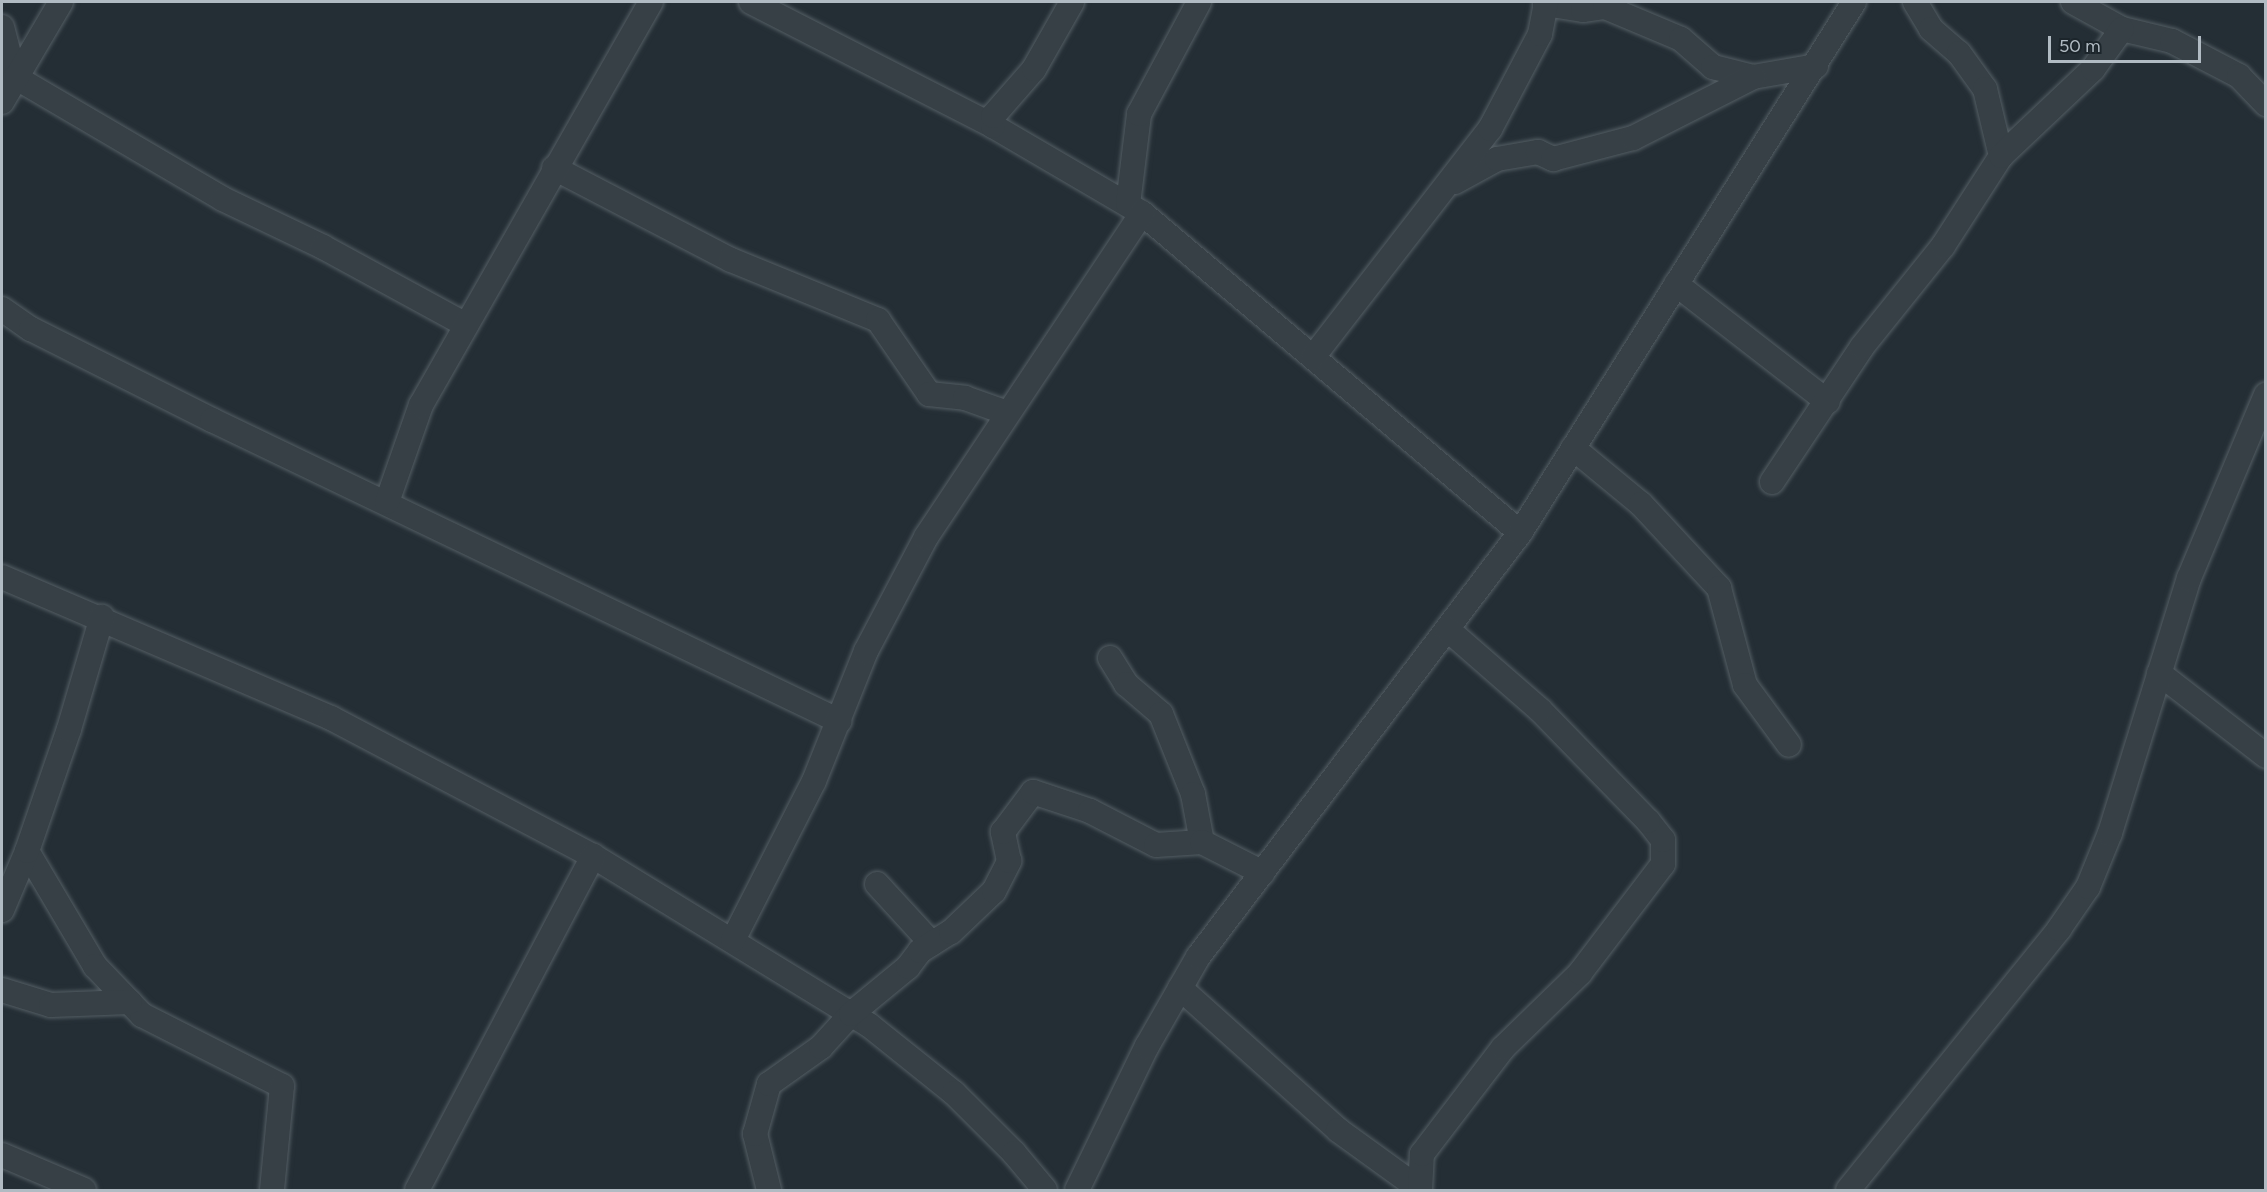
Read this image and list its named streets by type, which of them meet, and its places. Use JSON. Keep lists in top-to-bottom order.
{
  "scale_bar": "50 m"
}
